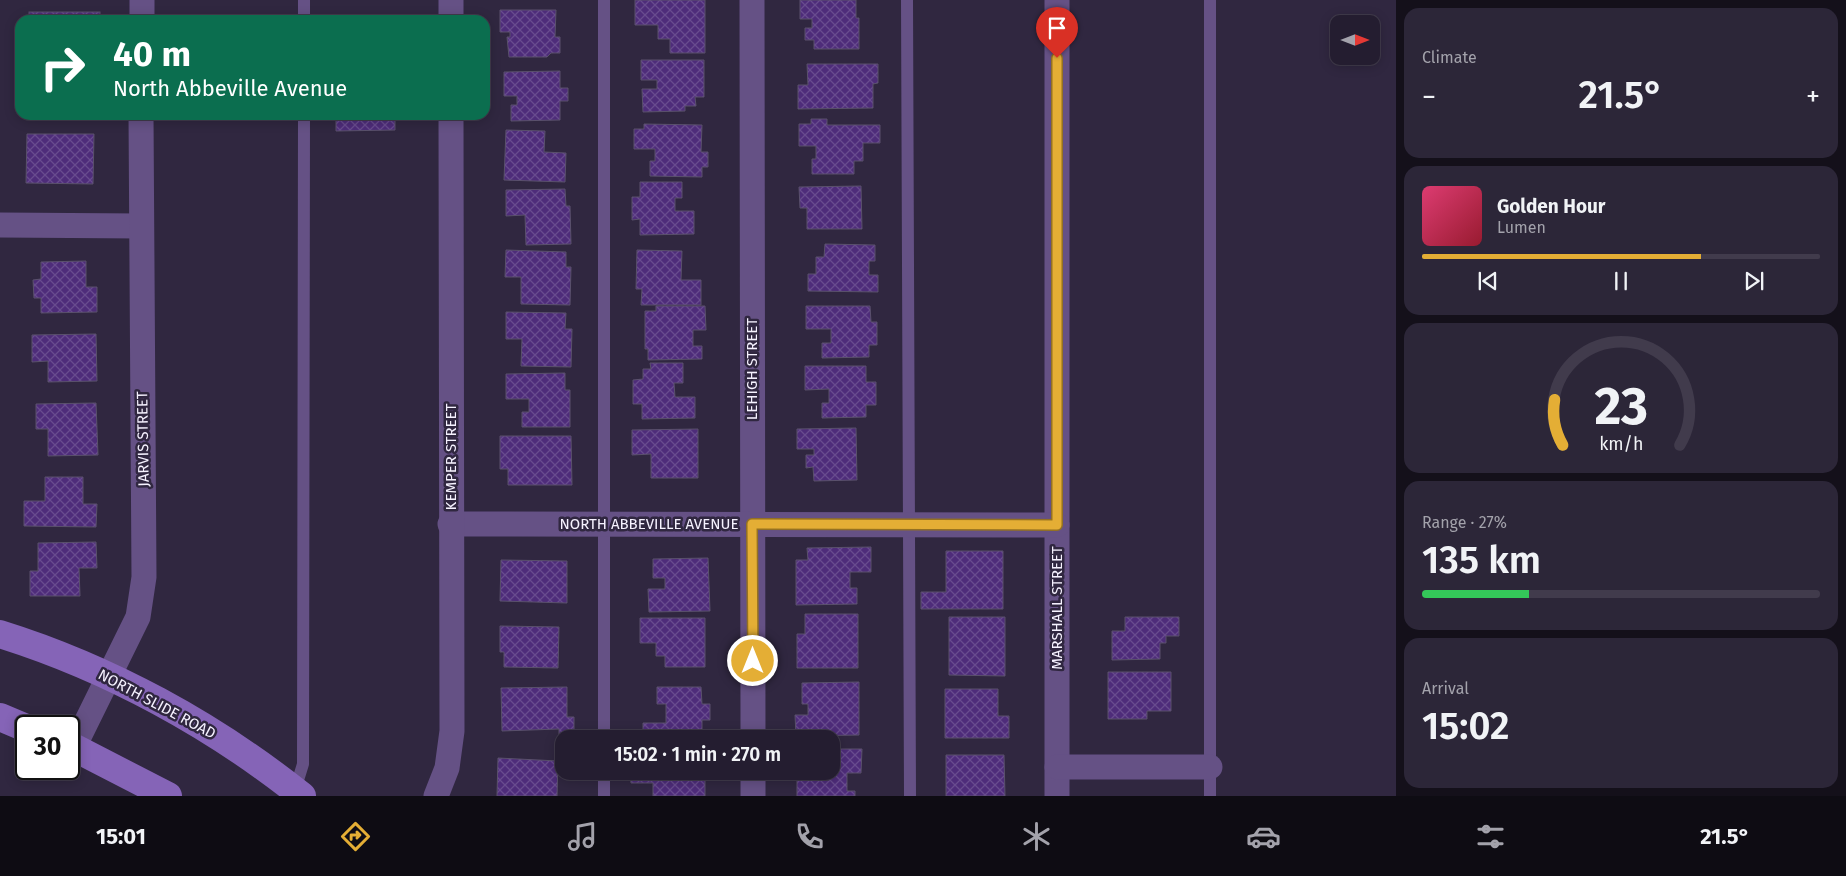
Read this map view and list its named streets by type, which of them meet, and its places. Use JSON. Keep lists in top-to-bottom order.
{
  "streets": {
    "main road": ["NORTH SLIDE ROAD"],
    "street": [
      "LEHIGH STREET",
      "JARVIS STREET",
      "KEMPER STREET",
      "NORTH ABBEVILLE AVENUE",
      "MARSHALL STREET"
    ]
  },
  "crossings": [
    ["LEHIGH STREET", "NORTH ABBEVILLE AVENUE"],
    ["JARVIS STREET", "NORTH SLIDE ROAD"],
    ["KEMPER STREET", "NORTH ABBEVILLE AVENUE"],
    ["NORTH ABBEVILLE AVENUE", "MARSHALL STREET"]
  ],
  "north": "right",
  "page": {
    "tile": [
      "Climate",
      ["Range · 27%", "135 km"],
      ["Arrival", "15:02"]
    ],
    "turn": ["40 m", "North Abbeville Avenue"],
    "heat": ["−", "21.5°", "+"],
    "song": ["Golden Hour", "Lumen"],
    "limit": "30",
    "trip": "15:02 · 1 min · 270 m",
    "tabs": ["15:01", "21.5°"],
    "gauge": ["23", "km/h"]
  }
}
